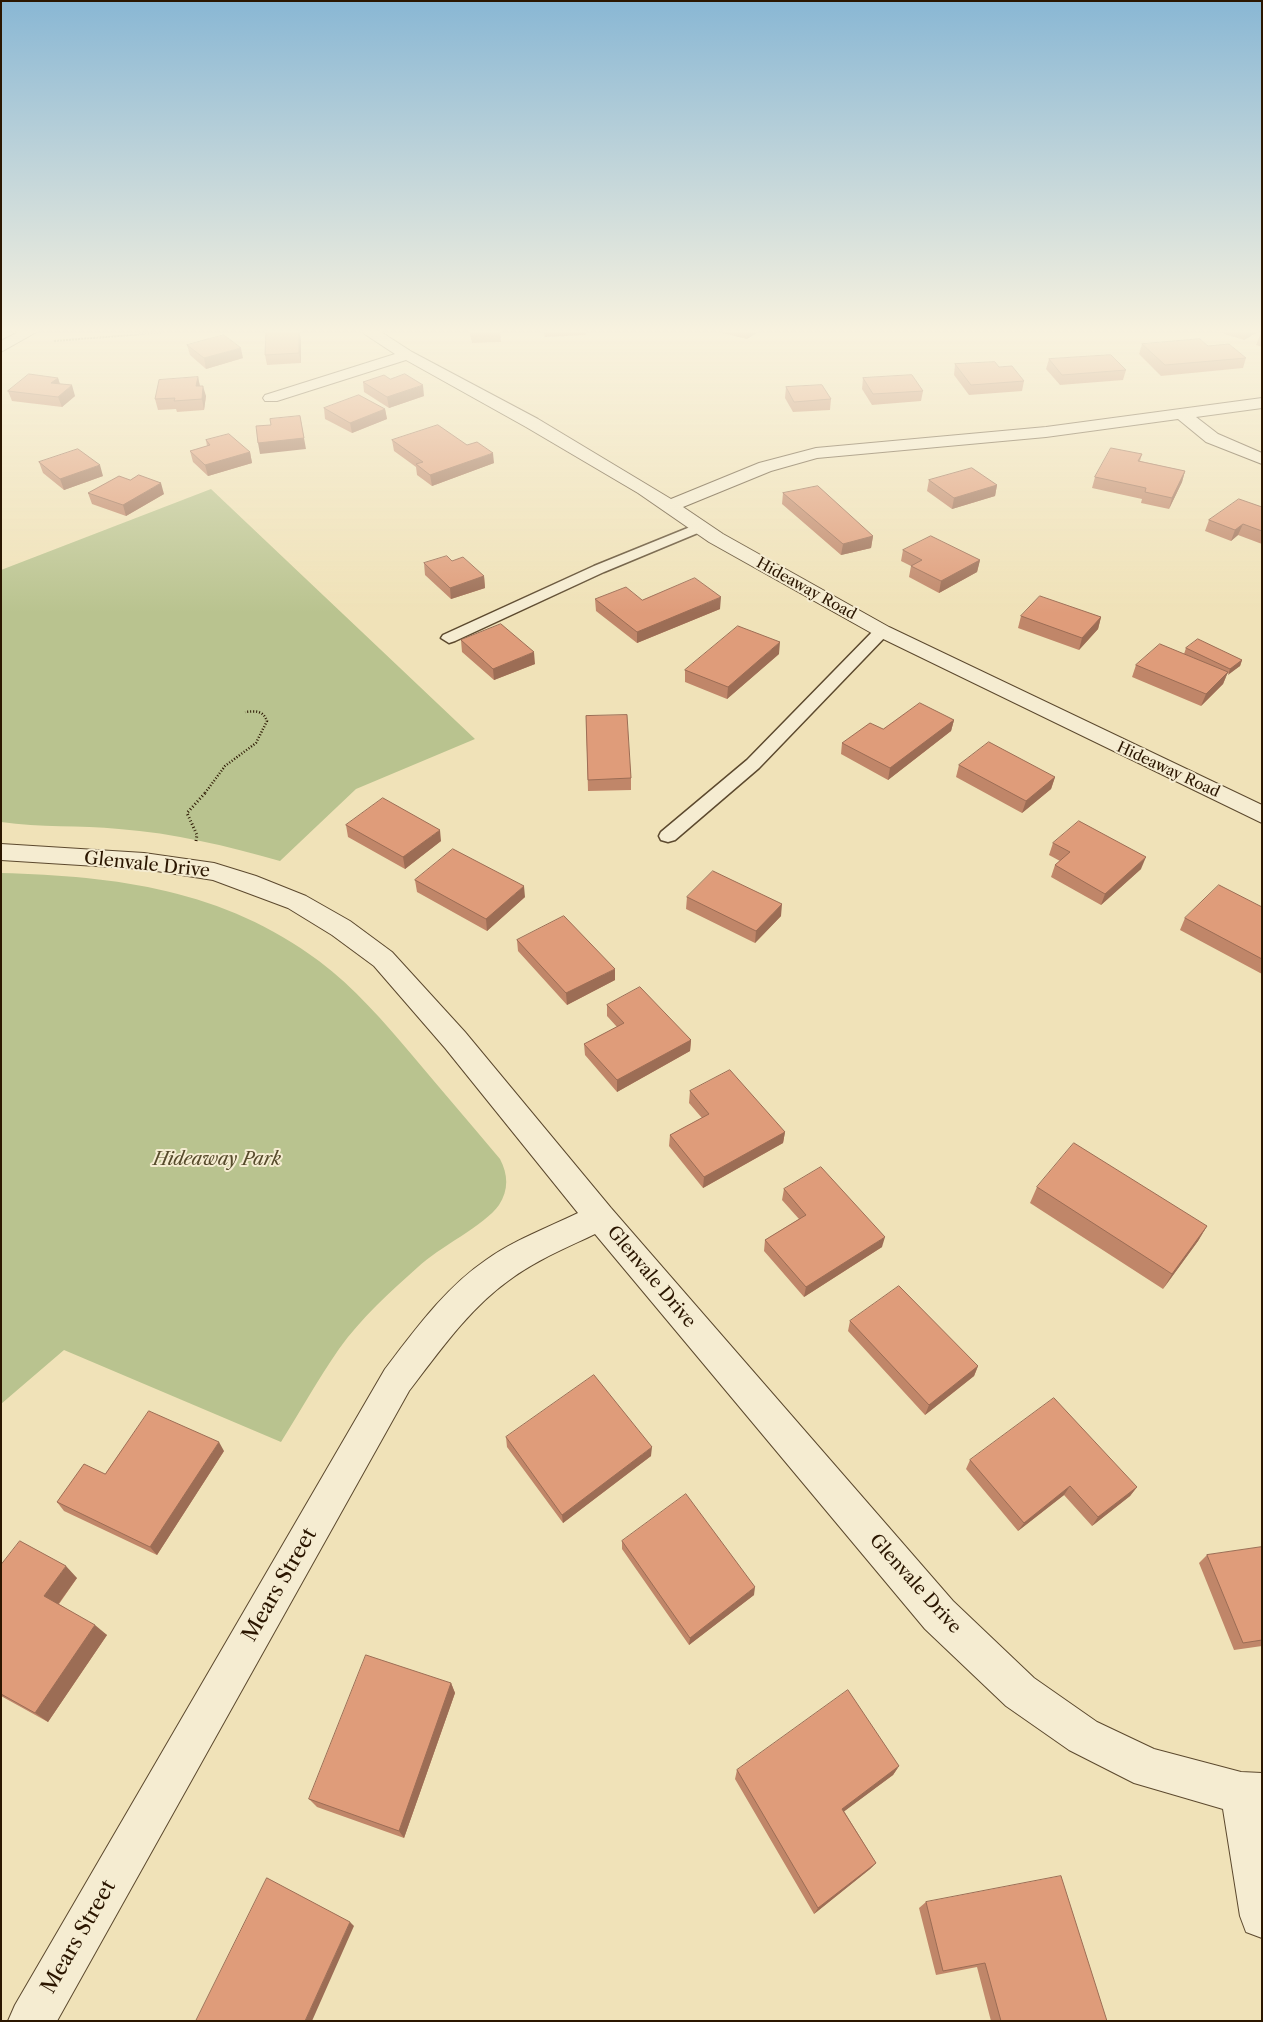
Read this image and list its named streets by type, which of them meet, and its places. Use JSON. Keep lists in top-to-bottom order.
{
  "streets": {
    "street": ["Hideaway Road", "Glenvale Drive", "Mears Street"]
  },
  "crossings": [
    ["Glenvale Drive", "Mears Street"]
  ],
  "parks": ["Hideaway Park"]
}
